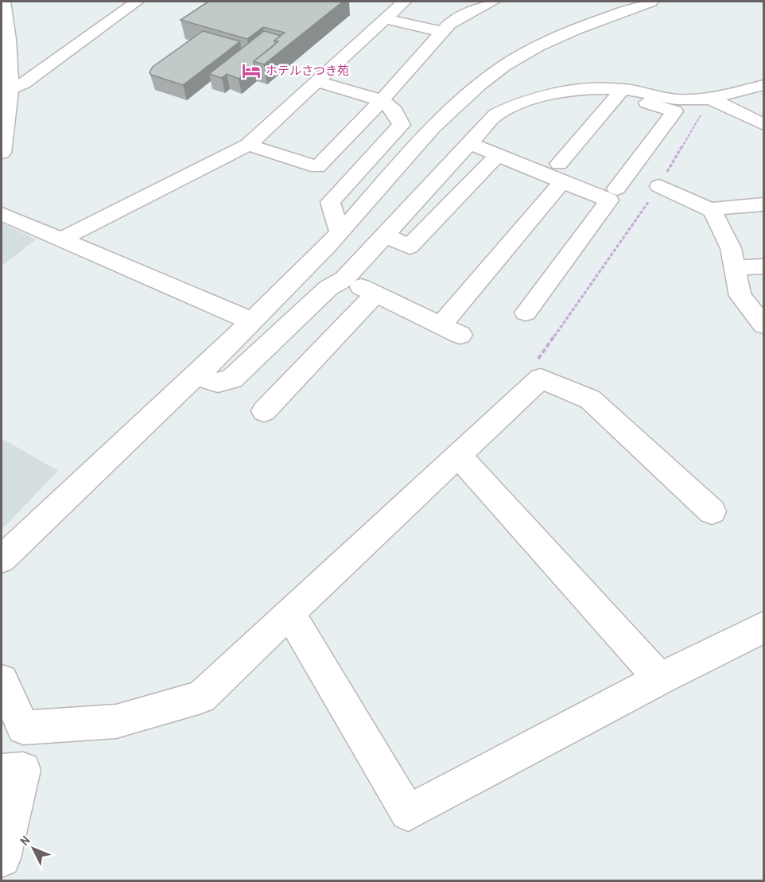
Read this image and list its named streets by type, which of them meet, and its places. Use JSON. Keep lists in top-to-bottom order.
{
  "places": {
    "hotel": ["ホテルさつき苑"]
  },
  "north": "top left"
}
